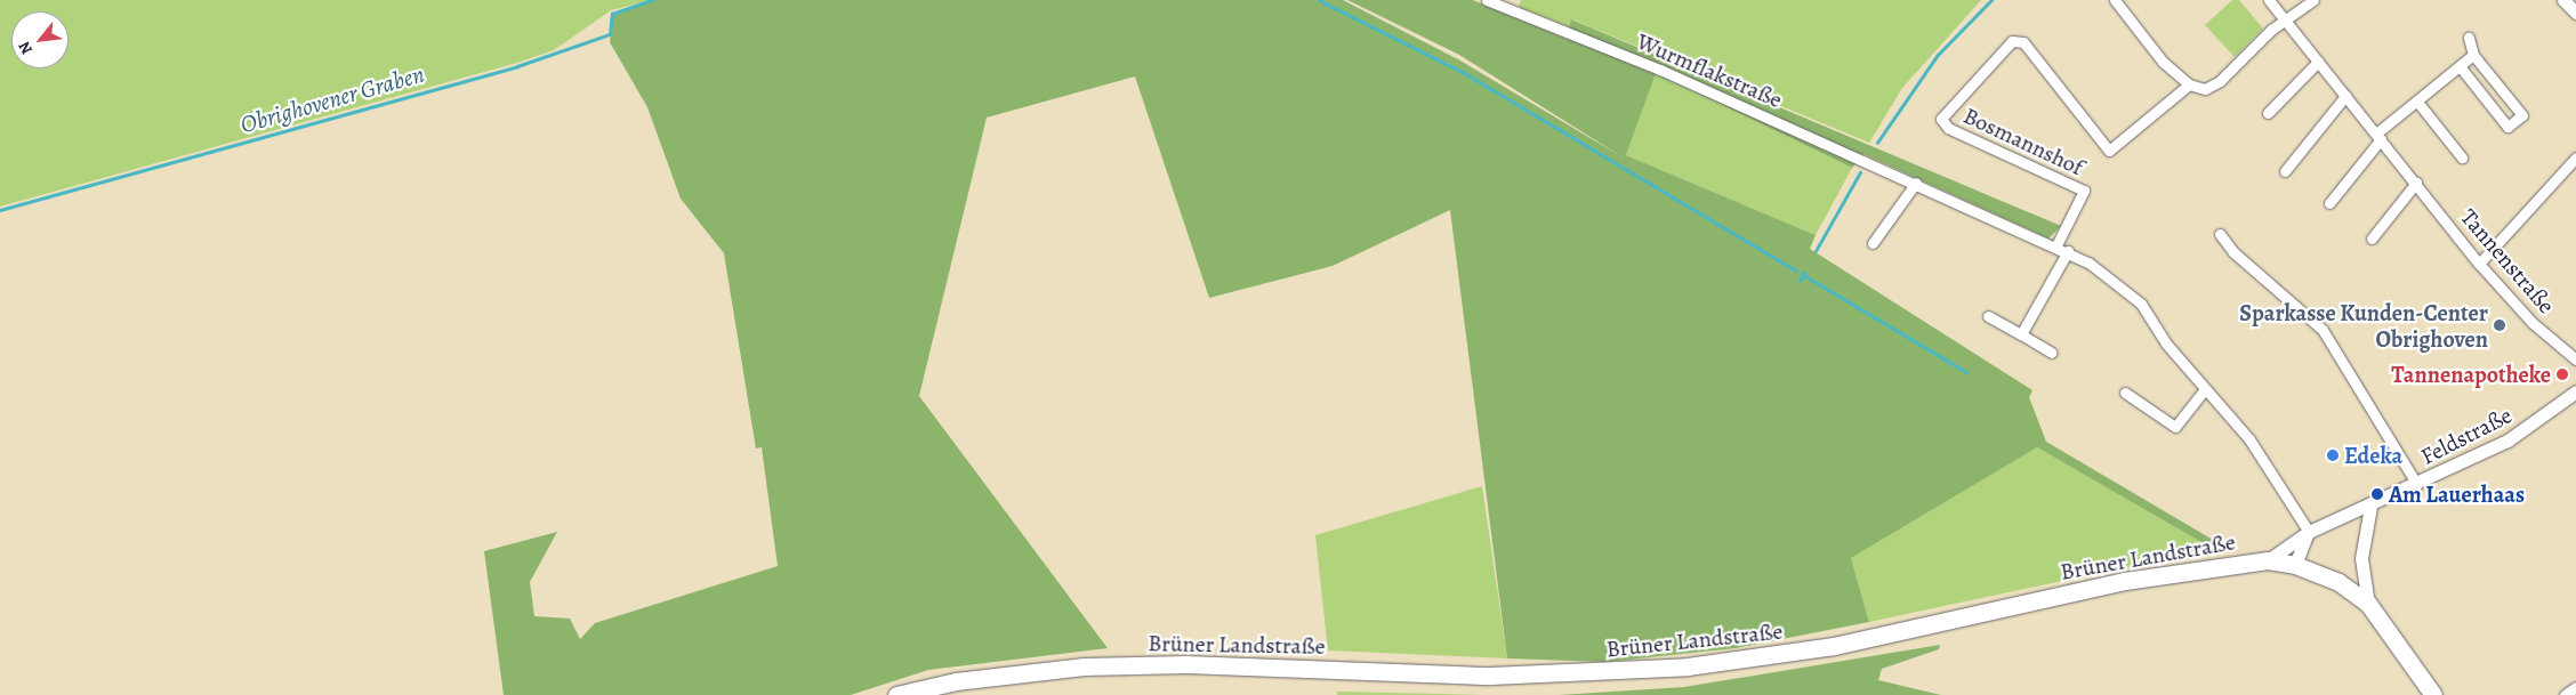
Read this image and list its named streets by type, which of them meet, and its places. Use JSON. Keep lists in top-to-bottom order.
{
  "streets": {
    "main road": ["Brüner Landstraße"],
    "street": [
      "Wurmflakstraße",
      "Bosmannshof",
      "Tannenstraße",
      "Feldstraße"
    ]
  },
  "crossings": [
    ["Wurmflakstraße", "Bosmannshof"],
    ["Wurmflakstraße", "Feldstraße"],
    ["Feldstraße", "Brüner Landstraße"]
  ],
  "water": ["Obrighovener Graben"],
  "places": [
    "Sparkasse Kunden-Center Obrighoven",
    "Tannenapotheke",
    "Edeka",
    "Am Lauerhaas"
  ],
  "north": "bottom left"
}
